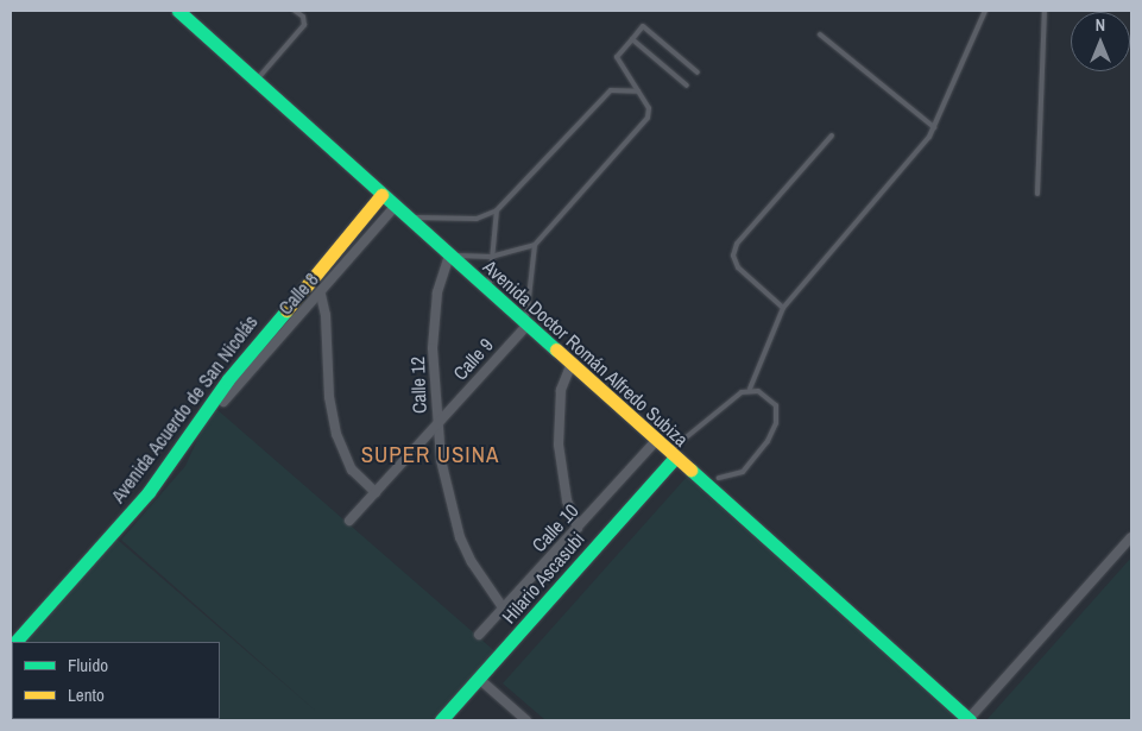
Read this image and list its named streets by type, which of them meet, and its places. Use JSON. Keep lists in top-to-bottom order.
{
  "streets": {
    "street": [
      "Calle 8",
      "Avenida Doctor Román Alfredo Subiza",
      "Calle 9",
      "Calle 12",
      "Avenida Acuerdo de San Nicolás",
      "Calle 10",
      "Hilario Ascasubi"
    ]
  },
  "crossings": [
    ["Calle 8", "Avenida Doctor Román Alfredo Subiza"],
    ["Avenida Doctor Román Alfredo Subiza", "Calle 9"],
    ["Avenida Doctor Román Alfredo Subiza", "Calle 12"],
    ["Avenida Doctor Román Alfredo Subiza", "Avenida Acuerdo de San Nicolás"],
    ["Avenida Doctor Román Alfredo Subiza", "Calle 10"],
    ["Avenida Doctor Román Alfredo Subiza", "Hilario Ascasubi"],
    ["Calle 9", "Calle 12"],
    ["Calle 12", "Calle 10"]
  ],
  "districts": ["SUPER USINA"],
  "legend": ["Fluido", "Lento"],
  "north": "top"
}
